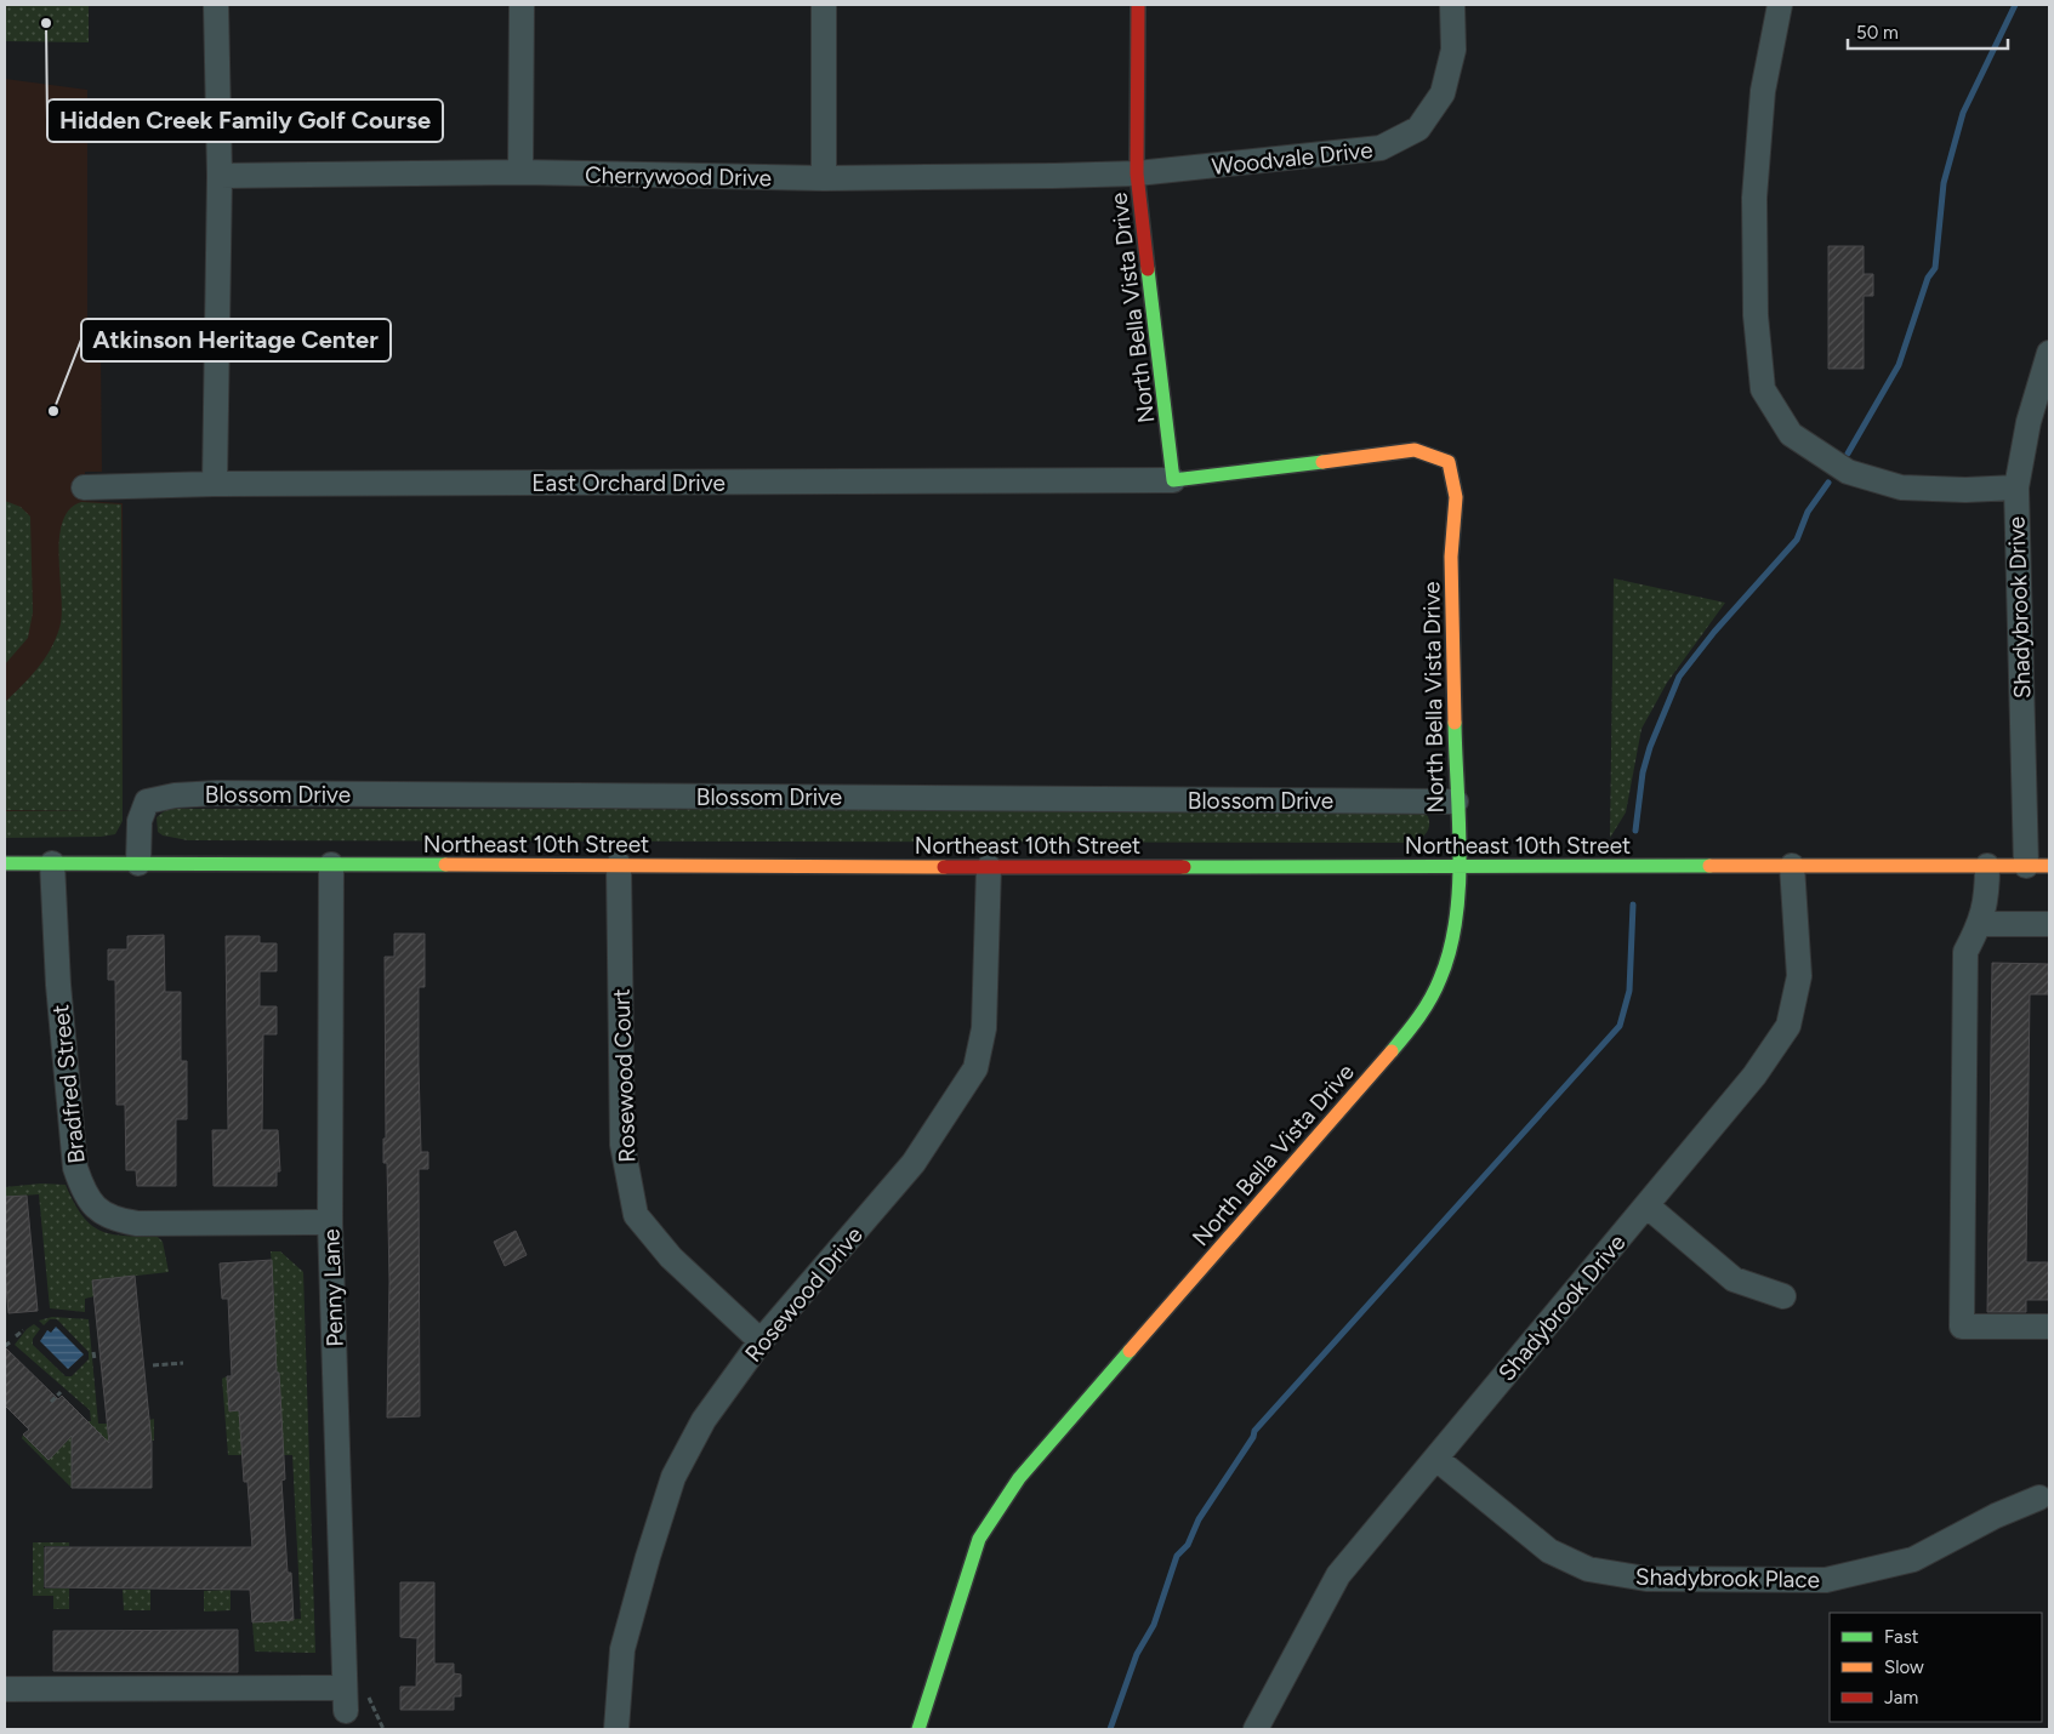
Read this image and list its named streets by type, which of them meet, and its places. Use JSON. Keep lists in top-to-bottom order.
{
  "streets": {
    "street": [
      "Woodvale Drive",
      "Cherrywood Drive",
      "North Bella Vista Drive",
      "East Orchard Drive",
      "Shadybrook Drive",
      "Blossom Drive",
      "Northeast 10th Street",
      "Rosewood Court",
      "Bradfred Street",
      "Penny Lane",
      "Rosewood Drive",
      "Shadybrook Place"
    ]
  },
  "crossings": [
    ["Woodvale Drive", "Cherrywood Drive"],
    ["Woodvale Drive", "North Bella Vista Drive"],
    ["Cherrywood Drive", "North Bella Vista Drive"],
    ["North Bella Vista Drive", "East Orchard Drive"],
    ["North Bella Vista Drive", "Blossom Drive"],
    ["North Bella Vista Drive", "Northeast 10th Street"],
    ["Shadybrook Drive", "Northeast 10th Street"],
    ["Shadybrook Drive", "Shadybrook Place"],
    ["Blossom Drive", "Northeast 10th Street"],
    ["Northeast 10th Street", "Rosewood Court"],
    ["Northeast 10th Street", "Bradfred Street"],
    ["Northeast 10th Street", "Penny Lane"],
    ["Northeast 10th Street", "Rosewood Drive"],
    ["Rosewood Court", "Rosewood Drive"],
    ["Bradfred Street", "Penny Lane"]
  ],
  "places": ["Hidden Creek Family Golf Course", "Atkinson Heritage Center"],
  "legend": ["Fast", "Slow", "Jam"],
  "scale_bar": "50 m"
}
